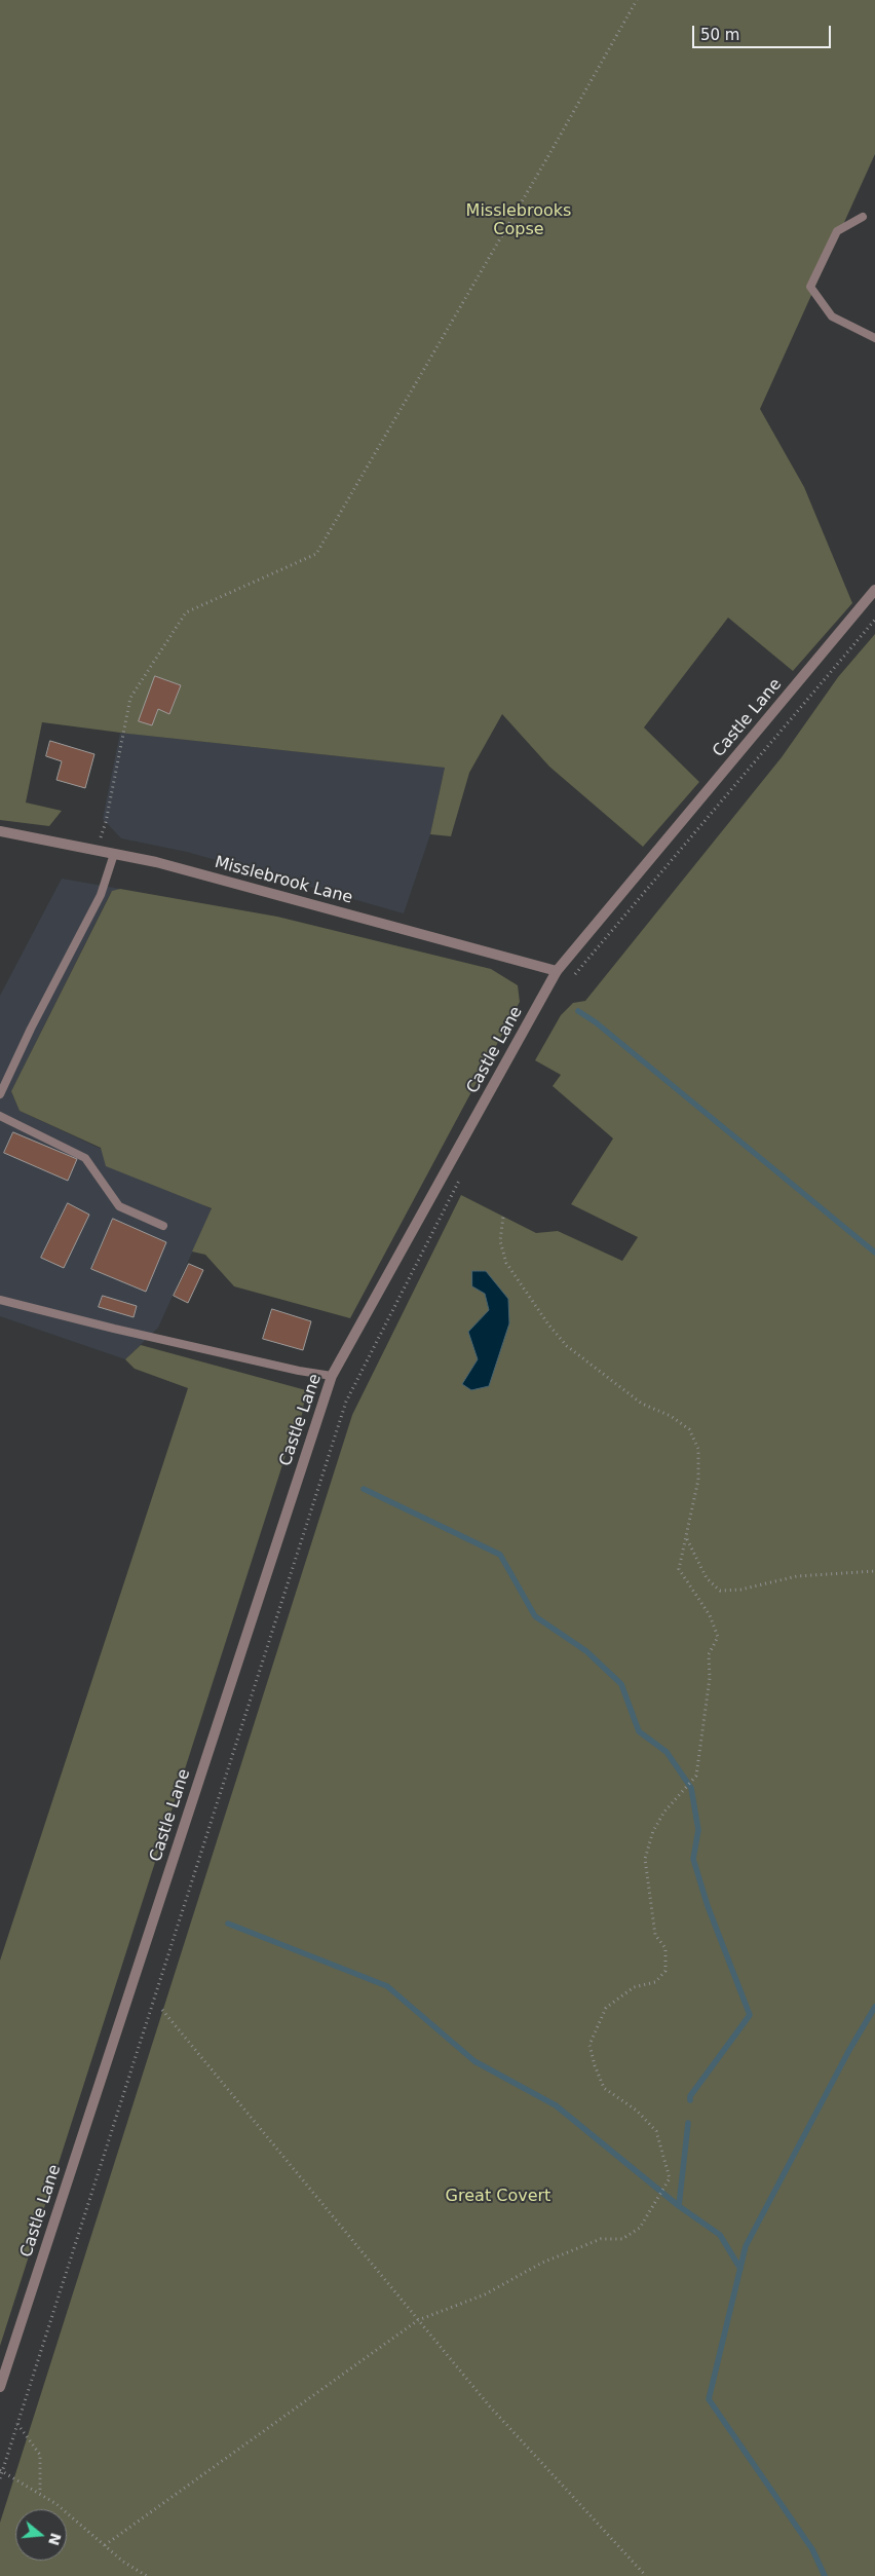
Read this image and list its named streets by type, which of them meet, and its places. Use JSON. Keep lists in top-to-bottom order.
{
  "streets": {
    "street": ["Castle Lane", "Misslebrook Lane"]
  },
  "crossings": [
    ["Castle Lane", "Misslebrook Lane"]
  ],
  "parks": ["Misslebrooks Copse", "Great Covert"],
  "scale_bar": "50 m",
  "north": "right"
}
